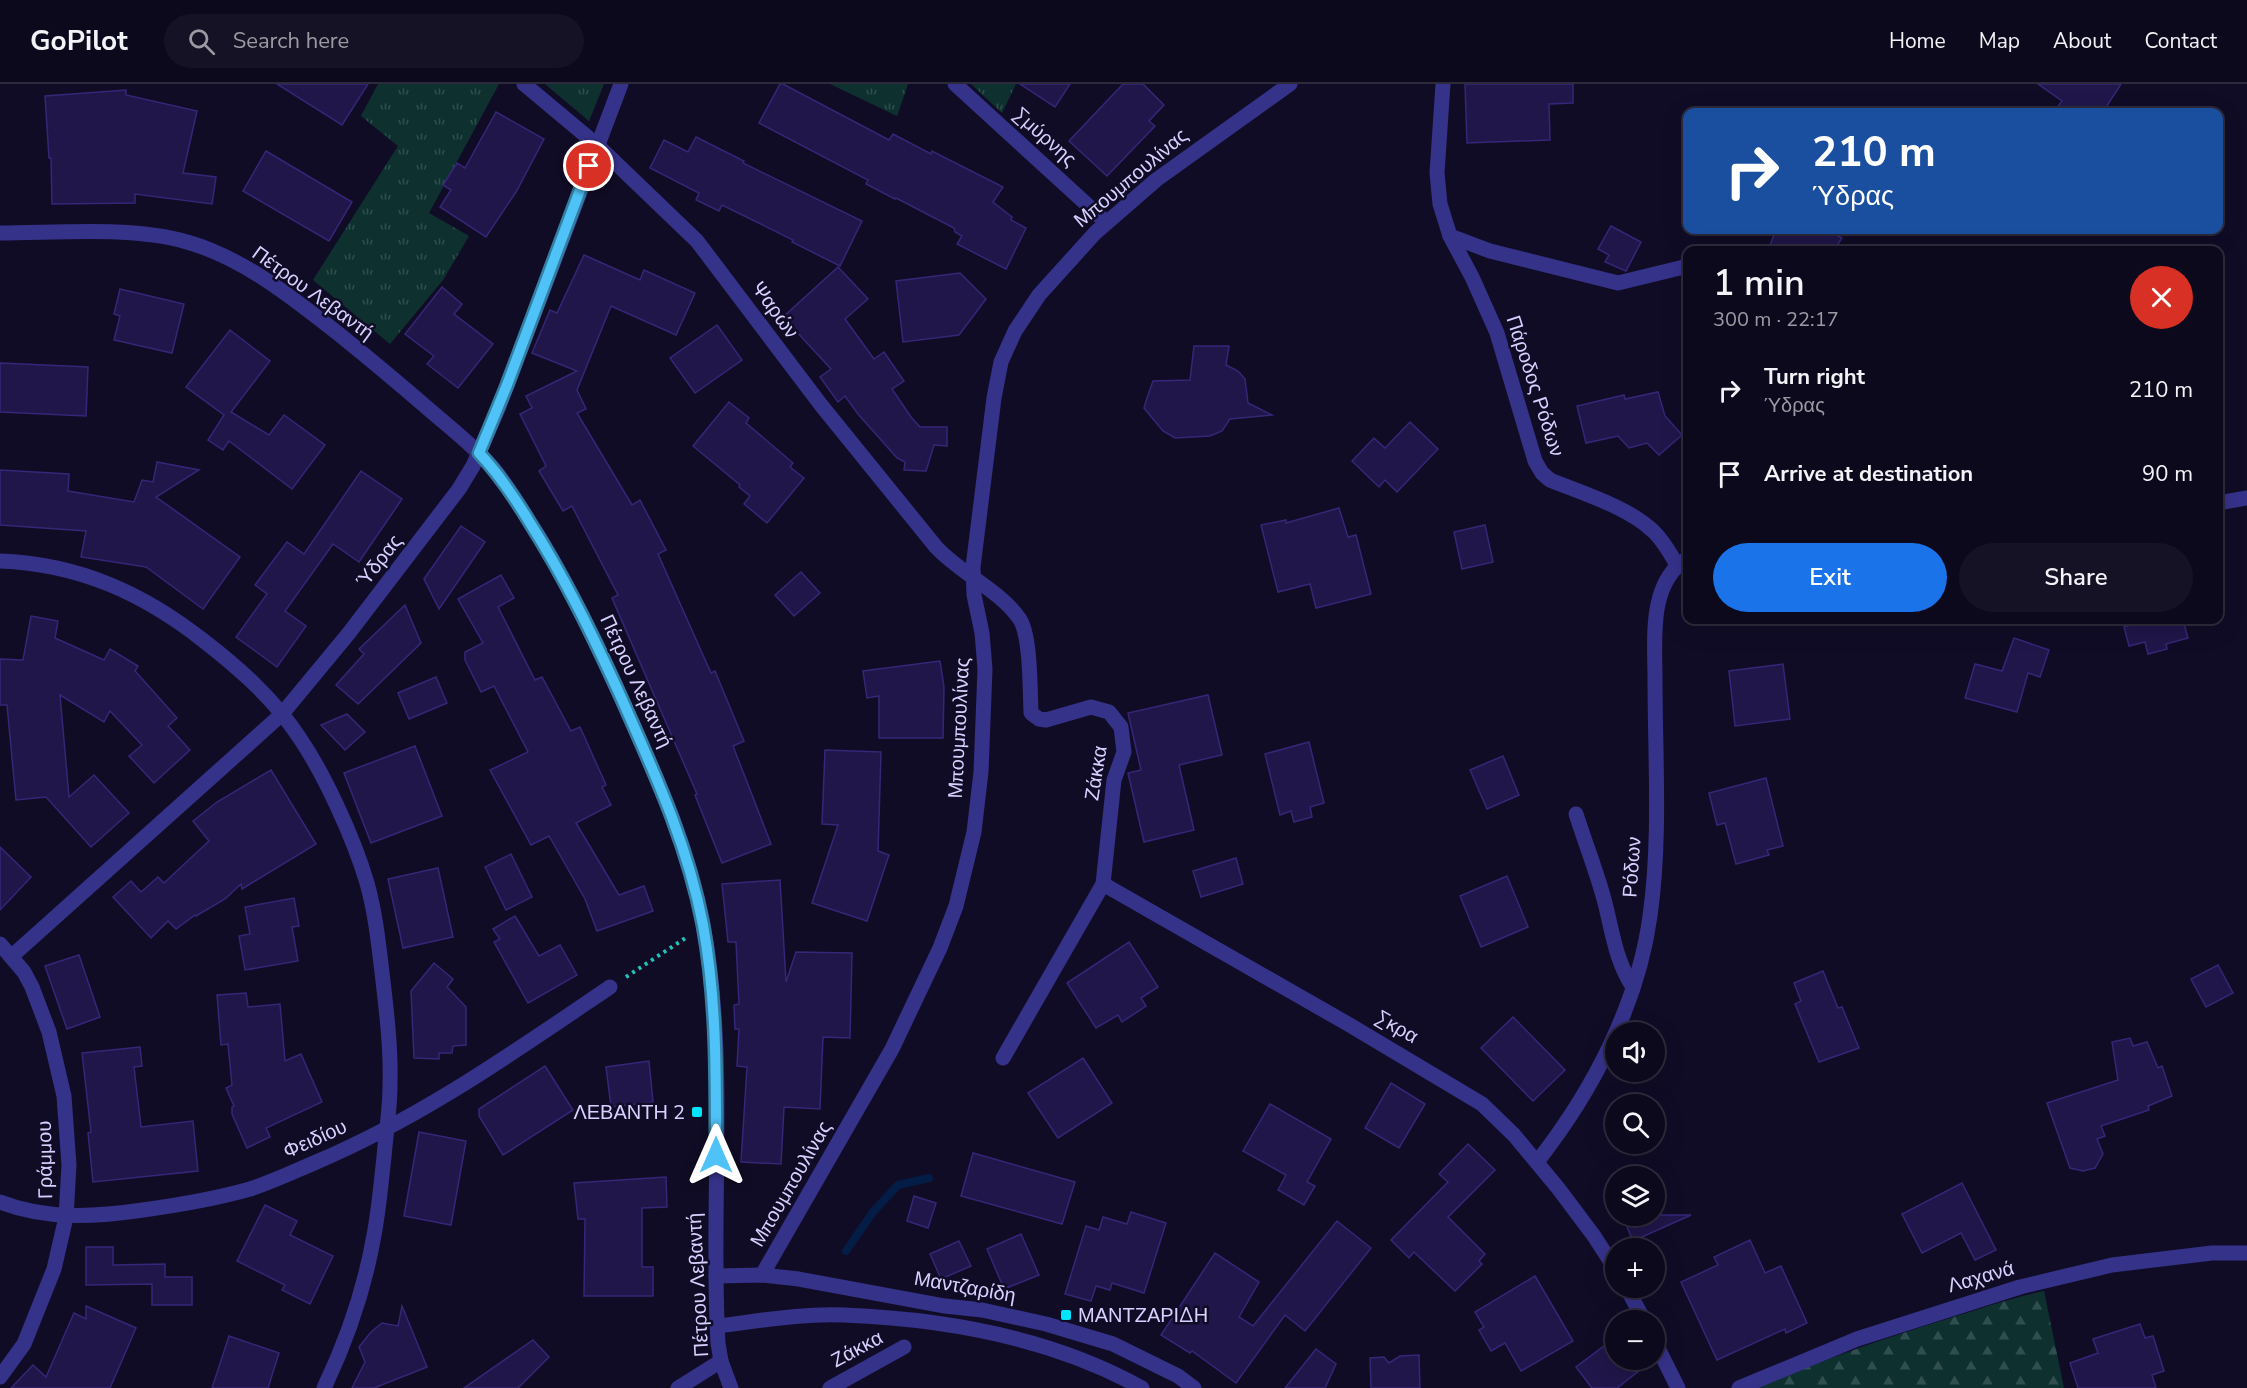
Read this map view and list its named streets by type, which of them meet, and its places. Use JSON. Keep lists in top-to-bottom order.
{
  "streets": {
    "street": [
      "Σμύρνης",
      "Μπουμπουλίνας",
      "Πέτρου Λεβαντή",
      "Ψαρών",
      "Πάροδος Ρόδων",
      "Ύδρας",
      "Ζάκκα",
      "Ρόδων",
      "Σκρα",
      "Φειδίου",
      "Γράμμου",
      "Λαχανά",
      "Μαντζαρίδη"
    ]
  },
  "crossings": [
    ["Σμύρνης", "Μπουμπουλίνας"],
    ["Μπουμπουλίνας", "Ψαρών"],
    ["Μπουμπουλίνας", "Ζάκκα"],
    ["Μπουμπουλίνας", "Μαντζαρίδη"],
    ["Πέτρου Λεβαντή", "Ύδρας"],
    ["Πέτρου Λεβαντή", "Μαντζαρίδη"],
    ["Ψαρών", "Ύδρας"],
    ["Ψαρών", "Ζάκκα"],
    ["Πάροδος Ρόδων", "Ρόδων"],
    ["Ύδρας", "Γράμμου"],
    ["Ζάκκα", "Σκρα"],
    ["Ρόδων", "Σκρα"],
    ["Φειδίου", "Γράμμου"]
  ],
  "places": {
    "transit": ["ΛΕΒΑΝΤΗ 2", "ΜΑΝΤΖΑΡΙΔΗ"]
  },
  "page": {
    "header": "GoPilot",
    "search": "Search here",
    "nav": [
      "Home",
      "Map",
      "About",
      "Contact"
    ],
    "turn": ["210 m", "Ύδρας"],
    "heading": ["1 min", "300 m · 22:17"],
    "list": [
      {
        "name": "Turn right",
        "note": "Ύδρας",
        "value": "210 m"
      },
      {
        "name": "Arrive at destination",
        "value": "90 m"
      }
    ],
    "buttons": ["Exit", "Share"],
    "map_buttons": ["+", "−"]
  }
}
